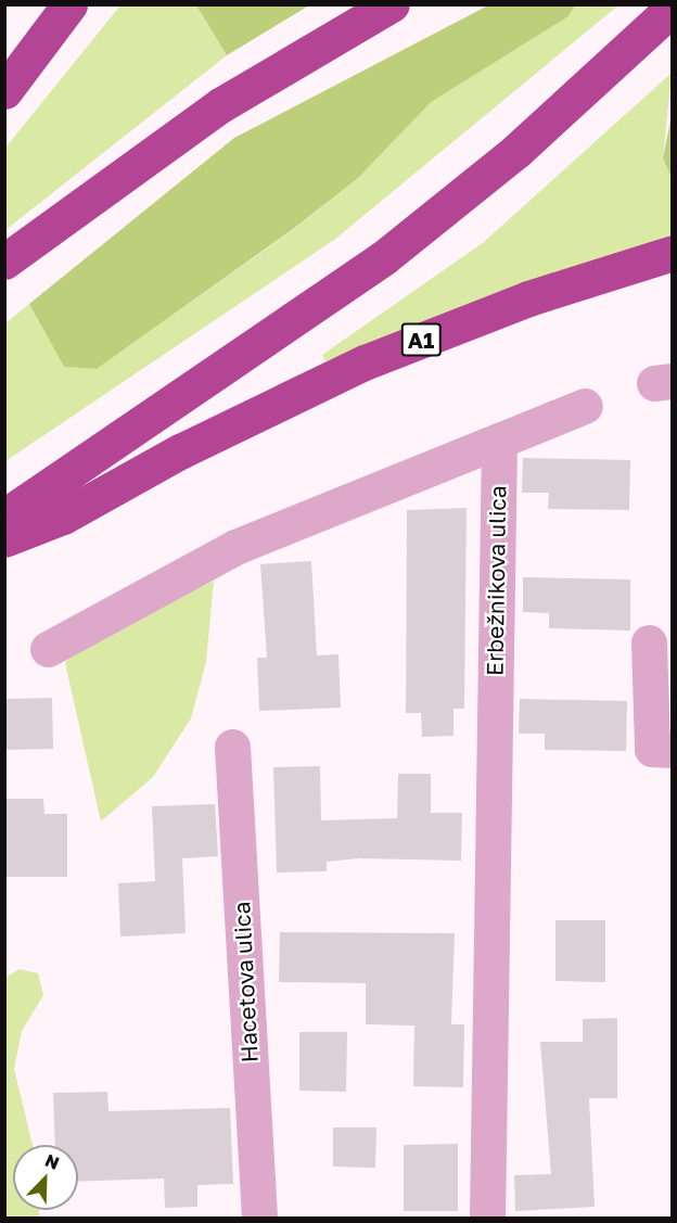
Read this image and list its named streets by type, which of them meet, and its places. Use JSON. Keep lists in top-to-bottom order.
{
  "streets": {
    "highway": ["A1"],
    "street": ["Erbežnikova ulica", "Hacetova ulica"]
  },
  "north": "top right"
}
